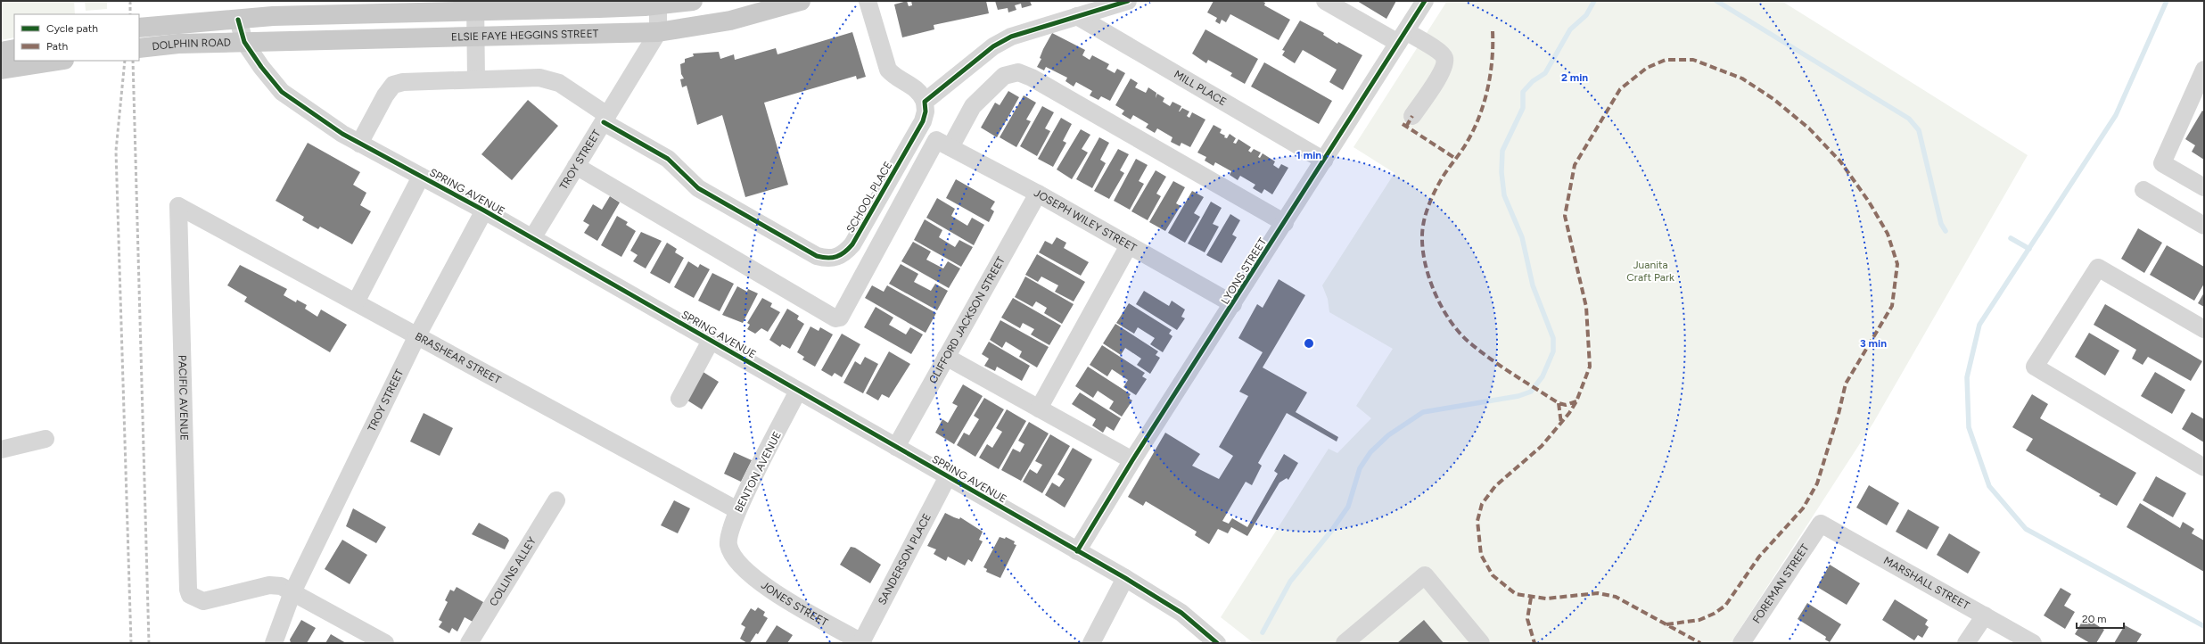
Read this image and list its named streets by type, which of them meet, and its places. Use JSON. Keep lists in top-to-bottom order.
{
  "streets": {
    "main road": ["ELSIE FAYE HEGGINS STREET", "DOLPHIN ROAD"],
    "street": [
      "MILL PLACE",
      "TROY STREET",
      "SPRING AVENUE",
      "SCHOOL PLACE",
      "JOSEPH WILEY STREET",
      "LYONS STREET",
      "CLIFFORD JACKSON STREET",
      "BRASHEAR STREET",
      "PACIFIC AVENUE",
      "BENTON AVENUE",
      "SANDERSON PLACE",
      "COLLINS ALLEY",
      "FOREMAN STREET",
      "MARSHALL STREET",
      "JONES STREET"
    ]
  },
  "crossings": [
    ["ELSIE FAYE HEGGINS STREET", "DOLPHIN ROAD"],
    ["ELSIE FAYE HEGGINS STREET", "TROY STREET"],
    ["ELSIE FAYE HEGGINS STREET", "SPRING AVENUE"],
    ["DOLPHIN ROAD", "SPRING AVENUE"],
    ["MILL PLACE", "LYONS STREET"],
    ["TROY STREET", "SPRING AVENUE"],
    ["TROY STREET", "SCHOOL PLACE"],
    ["TROY STREET", "BRASHEAR STREET"],
    ["TROY STREET", "PACIFIC AVENUE"],
    ["SPRING AVENUE", "SCHOOL PLACE"],
    ["SPRING AVENUE", "LYONS STREET"],
    ["SPRING AVENUE", "CLIFFORD JACKSON STREET"],
    ["SPRING AVENUE", "BENTON AVENUE"],
    ["SPRING AVENUE", "SANDERSON PLACE"],
    ["JOSEPH WILEY STREET", "LYONS STREET"],
    ["JOSEPH WILEY STREET", "CLIFFORD JACKSON STREET"],
    ["BRASHEAR STREET", "PACIFIC AVENUE"],
    ["BRASHEAR STREET", "BENTON AVENUE"],
    ["BENTON AVENUE", "JONES STREET"],
    ["SANDERSON PLACE", "JONES STREET"],
    ["FOREMAN STREET", "MARSHALL STREET"]
  ],
  "parks": ["Juanita Craft Park"],
  "legend": ["Cycle path", "Path"],
  "scale_bar": "20 m",
  "rings": ["2 min", "1 min", "3 min"]
}
